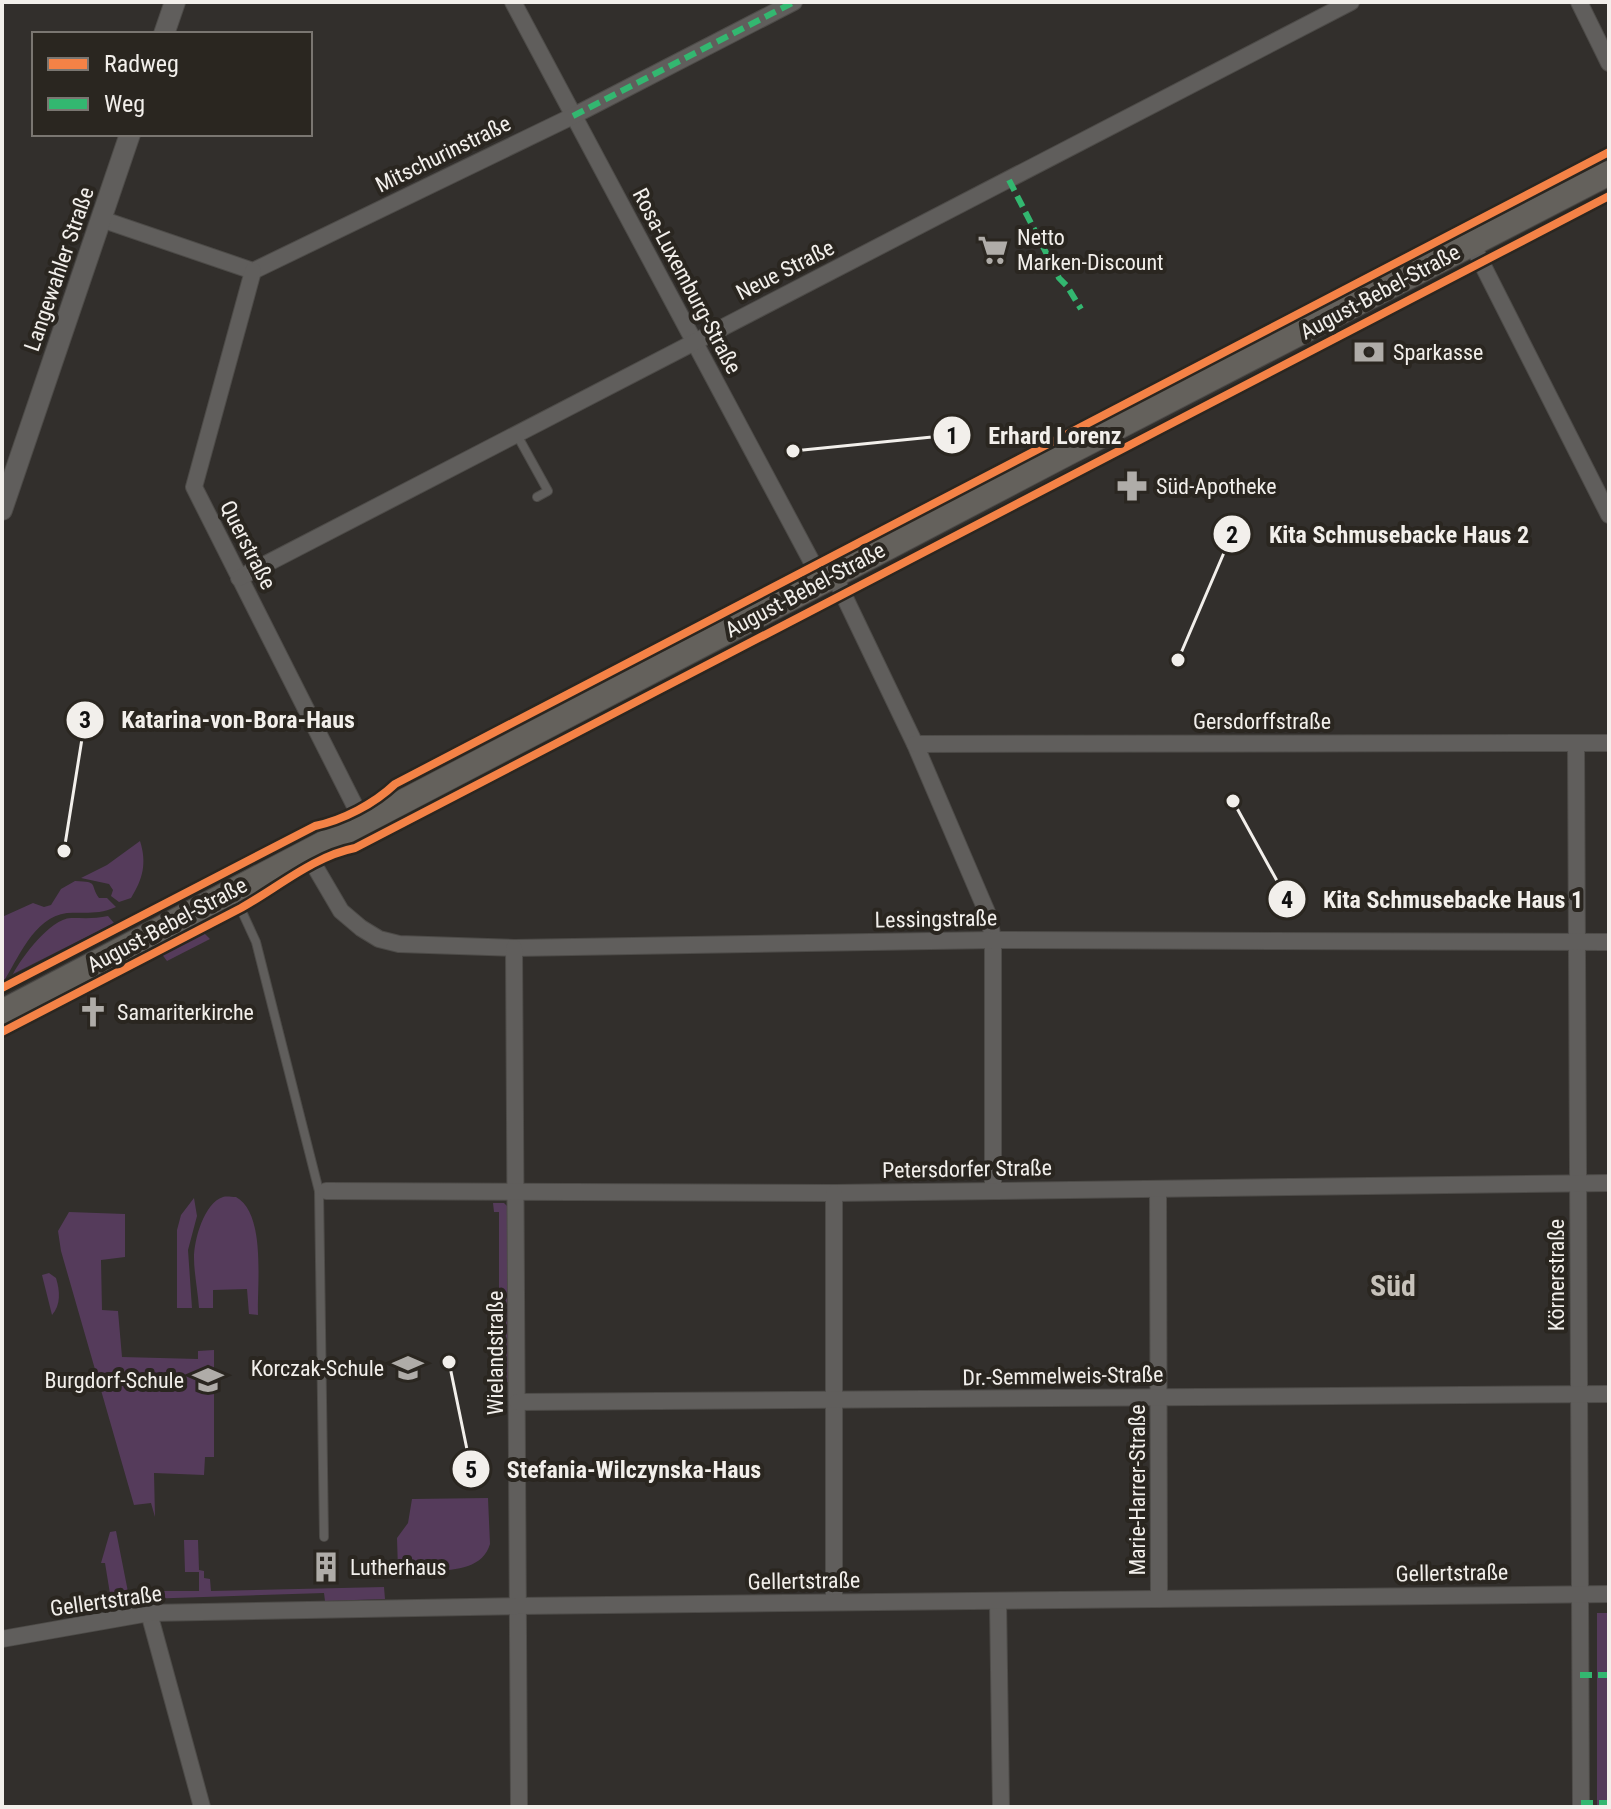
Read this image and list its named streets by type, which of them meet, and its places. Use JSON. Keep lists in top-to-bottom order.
{
  "streets": {
    "main road": ["August-Bebel-Straße"],
    "street": [
      "Mitschurinstraße",
      "Langewahler Straße",
      "Neue Straße",
      "Rosa-Luxemburg-Straße",
      "Querstraße",
      "Gersdorffstraße",
      "Lessingstraße",
      "Petersdorfer Straße",
      "Körnerstraße",
      "Wielandstraße",
      "Dr.-Semmelweis-Straße",
      "Marie-Harrer-Straße",
      "Gellertstraße"
    ]
  },
  "crossings": [
    ["Mitschurinstraße", "Rosa-Luxemburg-Straße"],
    ["Mitschurinstraße", "Querstraße"],
    ["Neue Straße", "Rosa-Luxemburg-Straße"],
    ["Neue Straße", "Querstraße"],
    ["Rosa-Luxemburg-Straße", "August-Bebel-Straße"],
    ["Rosa-Luxemburg-Straße", "Gersdorffstraße"],
    ["Rosa-Luxemburg-Straße", "Lessingstraße"],
    ["Rosa-Luxemburg-Straße", "Petersdorfer Straße"],
    ["August-Bebel-Straße", "Querstraße"],
    ["August-Bebel-Straße", "Lessingstraße"],
    ["Gersdorffstraße", "Körnerstraße"],
    ["Lessingstraße", "Körnerstraße"],
    ["Lessingstraße", "Wielandstraße"],
    ["Petersdorfer Straße", "Körnerstraße"],
    ["Petersdorfer Straße", "Wielandstraße"],
    ["Petersdorfer Straße", "Marie-Harrer-Straße"],
    ["Körnerstraße", "Dr.-Semmelweis-Straße"],
    ["Körnerstraße", "Gellertstraße"],
    ["Wielandstraße", "Dr.-Semmelweis-Straße"],
    ["Wielandstraße", "Gellertstraße"],
    ["Dr.-Semmelweis-Straße", "Marie-Harrer-Straße"],
    ["Marie-Harrer-Straße", "Gellertstraße"]
  ],
  "districts": ["Süd"],
  "places": {
    "supermarket": ["Netto Marken-Discount"],
    "bank": ["Sparkasse"],
    "other": [
      "Erhard Lorenz",
      "Kita Schmusebacke Haus 2",
      "Kita Schmusebacke Haus 1",
      "Katarina-von-Bora-Haus",
      "Stefania-Wilczynska-Haus"
    ],
    "pharmacy": ["Süd-Apotheke"],
    "church": ["Samariterkirche"],
    "school or university": ["Korczak-Schule", "Burgdorf-Schule"],
    "building": ["Lutherhaus"]
  },
  "legend": ["Radweg", "Weg"]
}
